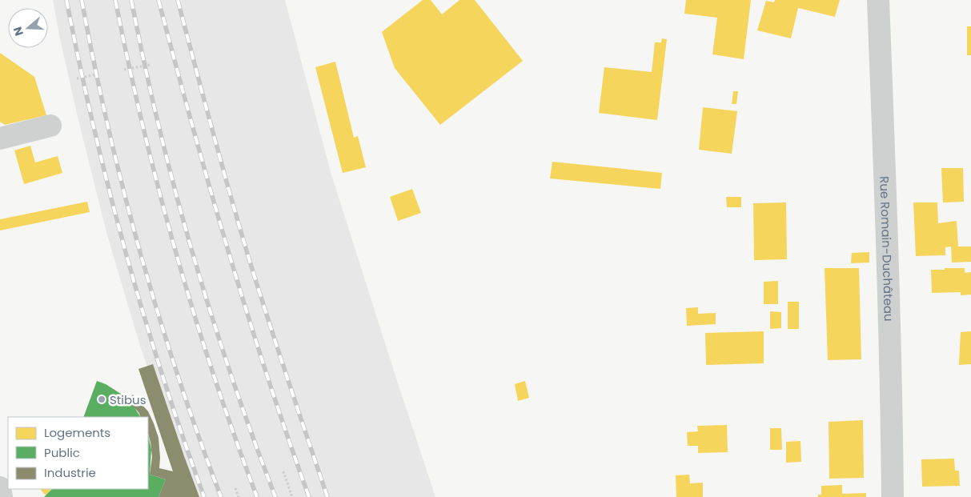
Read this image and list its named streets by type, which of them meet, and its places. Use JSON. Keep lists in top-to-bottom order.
{
  "streets": {
    "street": ["Rue Romain-Duchâteau"]
  },
  "places": ["Stibus"],
  "legend": ["Logements", "Public", "Industrie"],
  "north": "left"
}
